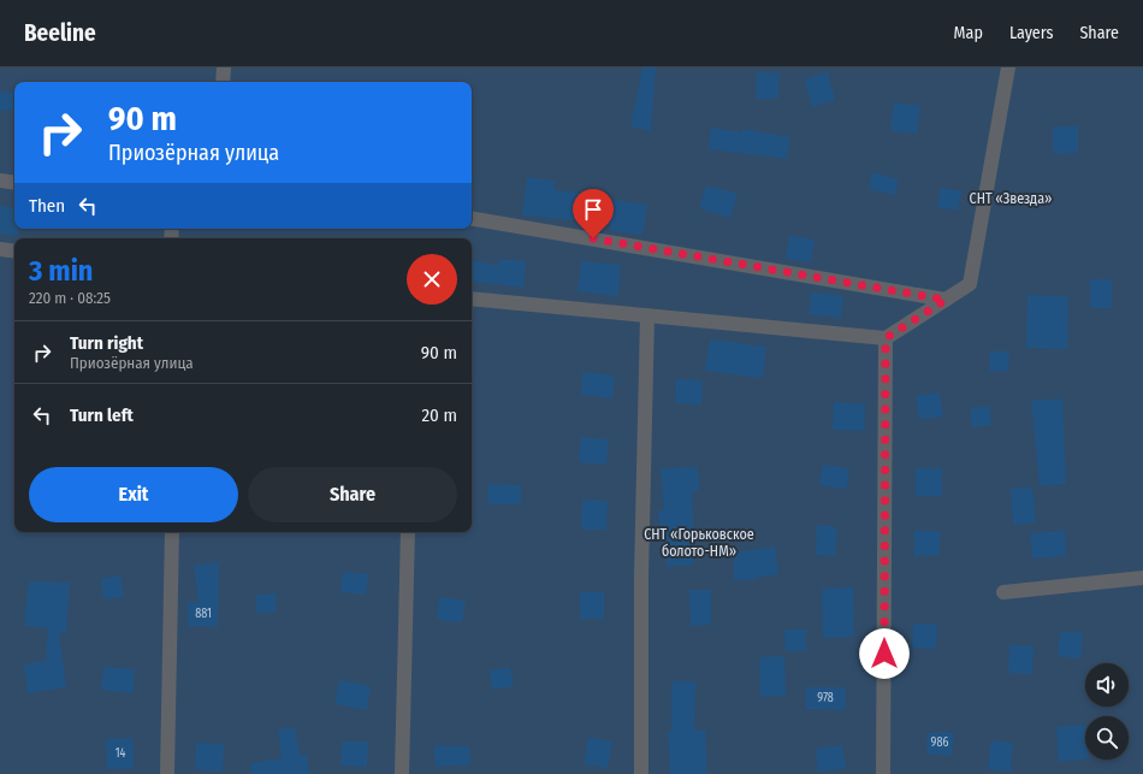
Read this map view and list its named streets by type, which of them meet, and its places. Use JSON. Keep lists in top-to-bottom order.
{
  "parks": ["СНТ «Звезда»", "СНТ «Горьковское болото-НМ»"],
  "house_numbers": [
    "881",
    "978",
    "986",
    "14"
  ],
  "page": {
    "header": "Beeline",
    "nav": ["Map", "Layers", "Share"],
    "turn": ["90 m", "Приозёрная улица"],
    "then": "Then",
    "heading": ["3 min", "220 m · 08:25"],
    "list": [
      {
        "name": "Turn right",
        "note": "Приозёрная улица",
        "value": "90 m"
      },
      {
        "name": "Turn left",
        "value": "20 m"
      }
    ],
    "buttons": ["Exit", "Share"]
  }
}
